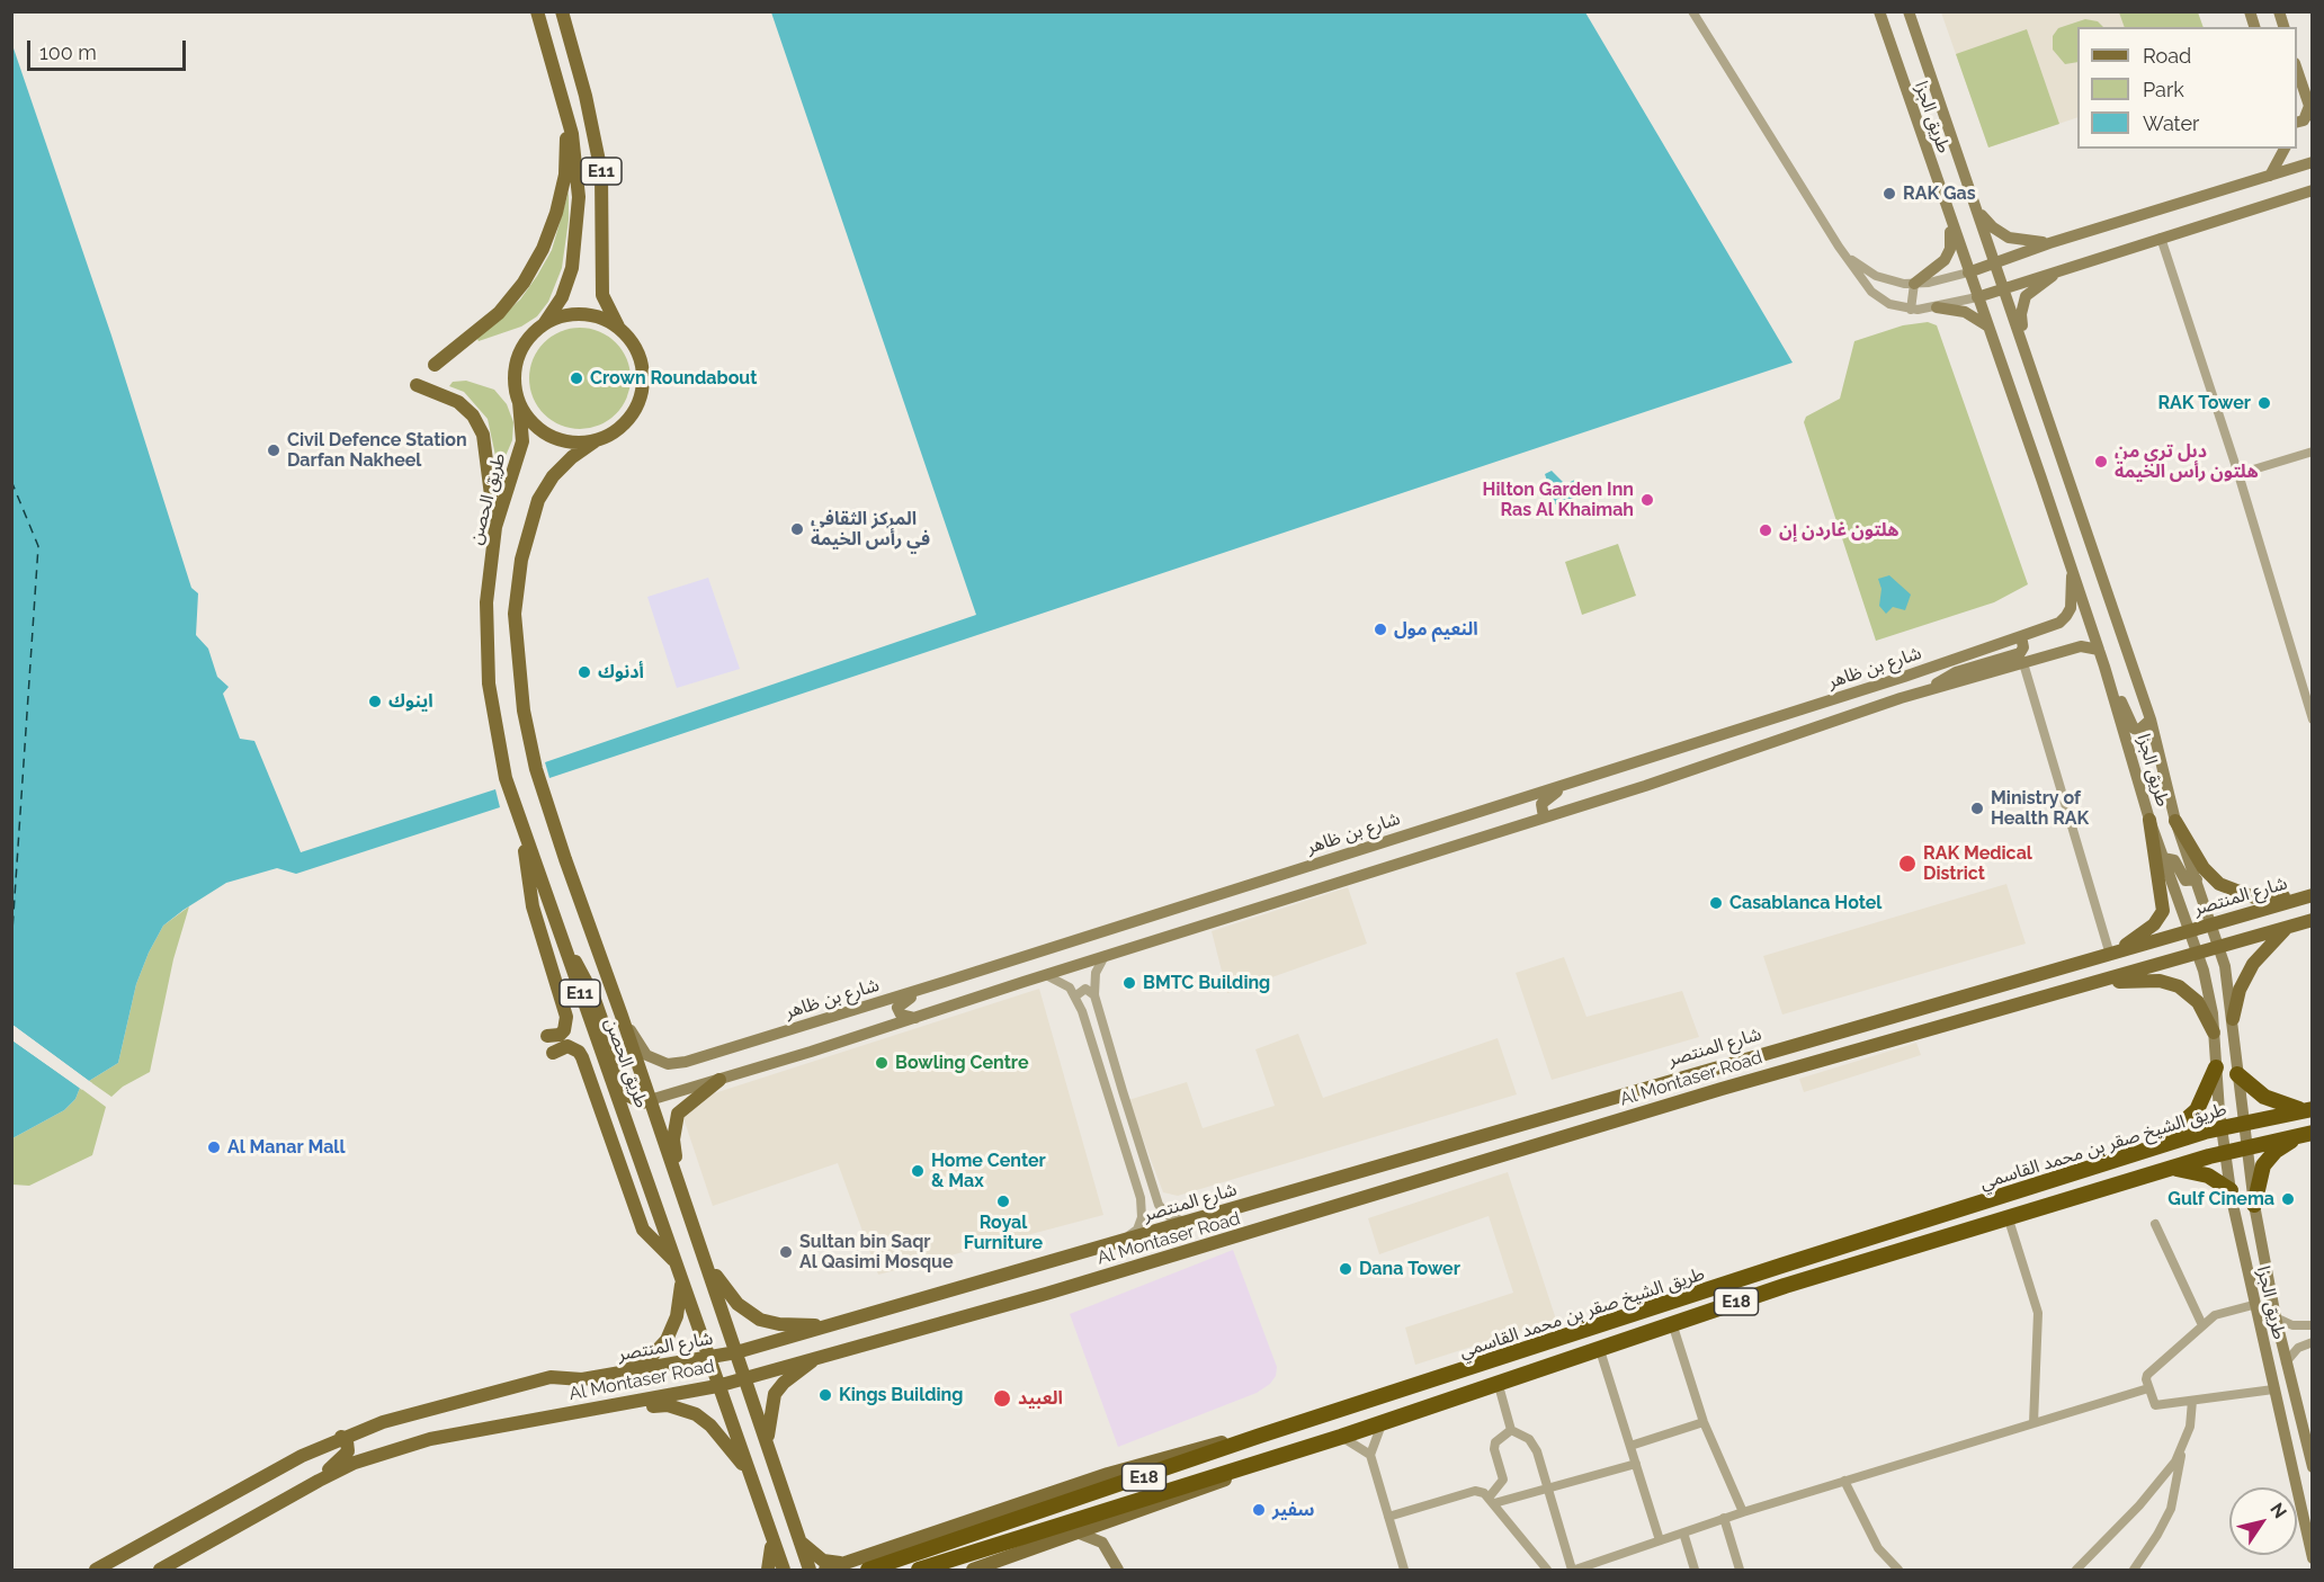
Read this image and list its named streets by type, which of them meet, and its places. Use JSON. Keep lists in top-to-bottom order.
{
  "streets": {
    "highway": ["طريق الشيخ صقر بن محمد القاسمي", "E18"],
    "main road": [
      "E11",
      "طريق الحصن",
      "شارع المنتصر",
      "Al Montaser Road"
    ],
    "street": ["طريق الجزا", "شارع بن ظاهر"]
  },
  "crossings": [
    ["طريق الجزا", "شارع بن ظاهر"],
    ["طريق الجزا", "شارع المنتصر"],
    ["طريق الجزا", "Al Montaser Road"],
    ["طريق الجزا", "طريق الشيخ صقر بن محمد القاسمي"],
    ["E11", "طريق الحصن"],
    ["طريق الحصن", "شارع بن ظاهر"],
    ["طريق الحصن", "شارع المنتصر"],
    ["طريق الحصن", "Al Montaser Road"]
  ],
  "places": [
    "RAK Gas",
    "Crown Roundabout",
    "RAK Tower",
    "Civil Defence Station Darfan Nakheel",
    "دبل تري من هلتون رأس الخيمة",
    "Hilton Garden Inn Ras Al Khaimah",
    "المركز الثقافي في رأس الخيمة",
    "هلتون غاردن إن",
    "النعيم مول",
    "أدنوك",
    "اينوك",
    "Ministry of Health RAK",
    "RAK Medical District",
    "Casablanca Hotel",
    "BMTC Building",
    "Bowling Centre",
    "Al Manar Mall",
    "Home Center & Max",
    "Gulf Cinema",
    "Royal Furniture",
    "Sultan bin Saqr Al Qasimi Mosque",
    "Dana Tower",
    "Kings Building",
    "العبيد",
    "سفير"
  ],
  "legend": ["Road", "Park", "Water"],
  "scale_bar": "100 m",
  "north": "top right"
}
